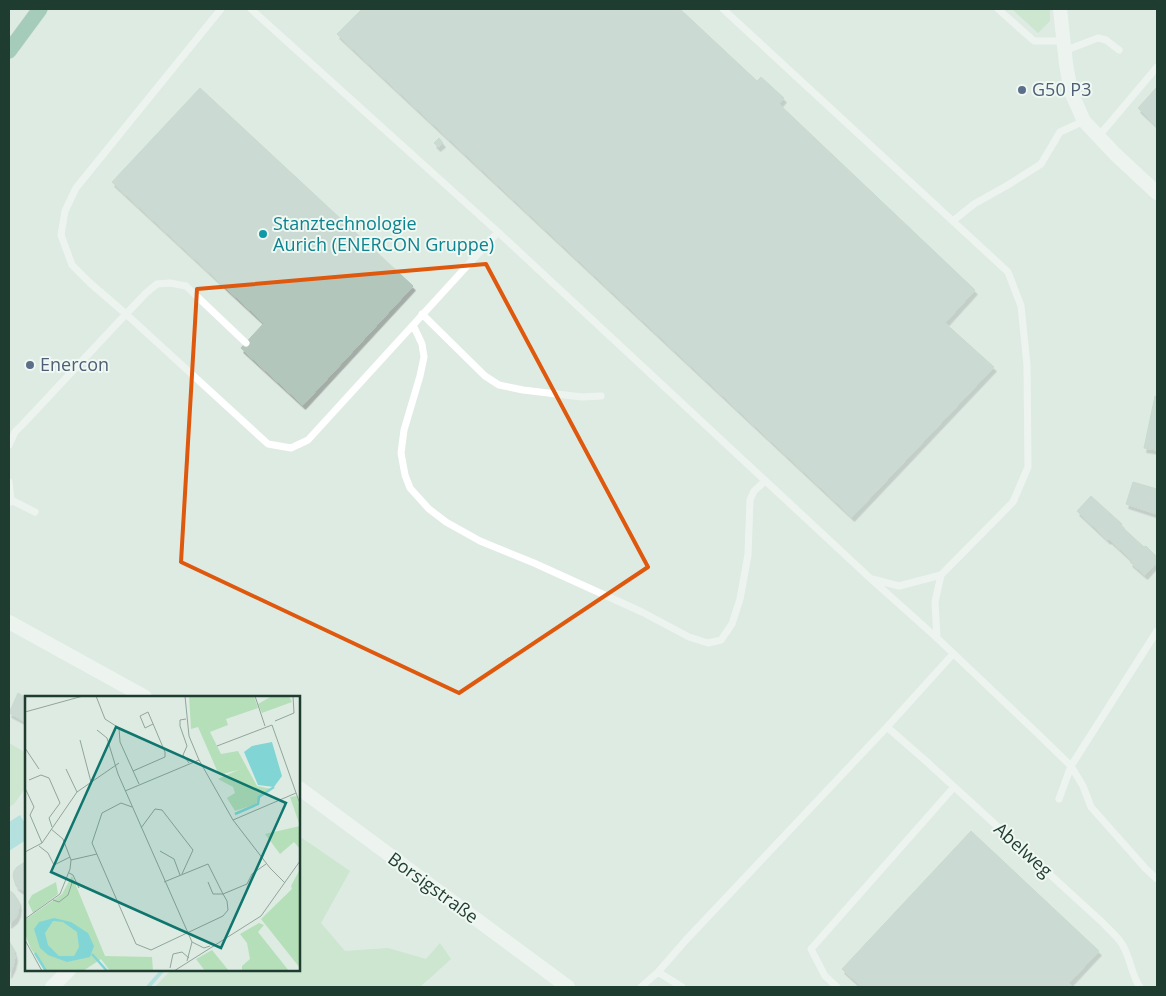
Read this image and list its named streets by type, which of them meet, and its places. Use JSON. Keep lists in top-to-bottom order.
{
  "streets": {
    "street": ["Borsigstraße"],
    "lane": ["Abelweg"]
  },
  "places": ["G50 P3", "Stanztechnologie Aurich (ENERCON Gruppe)", "Enercon"]
}
